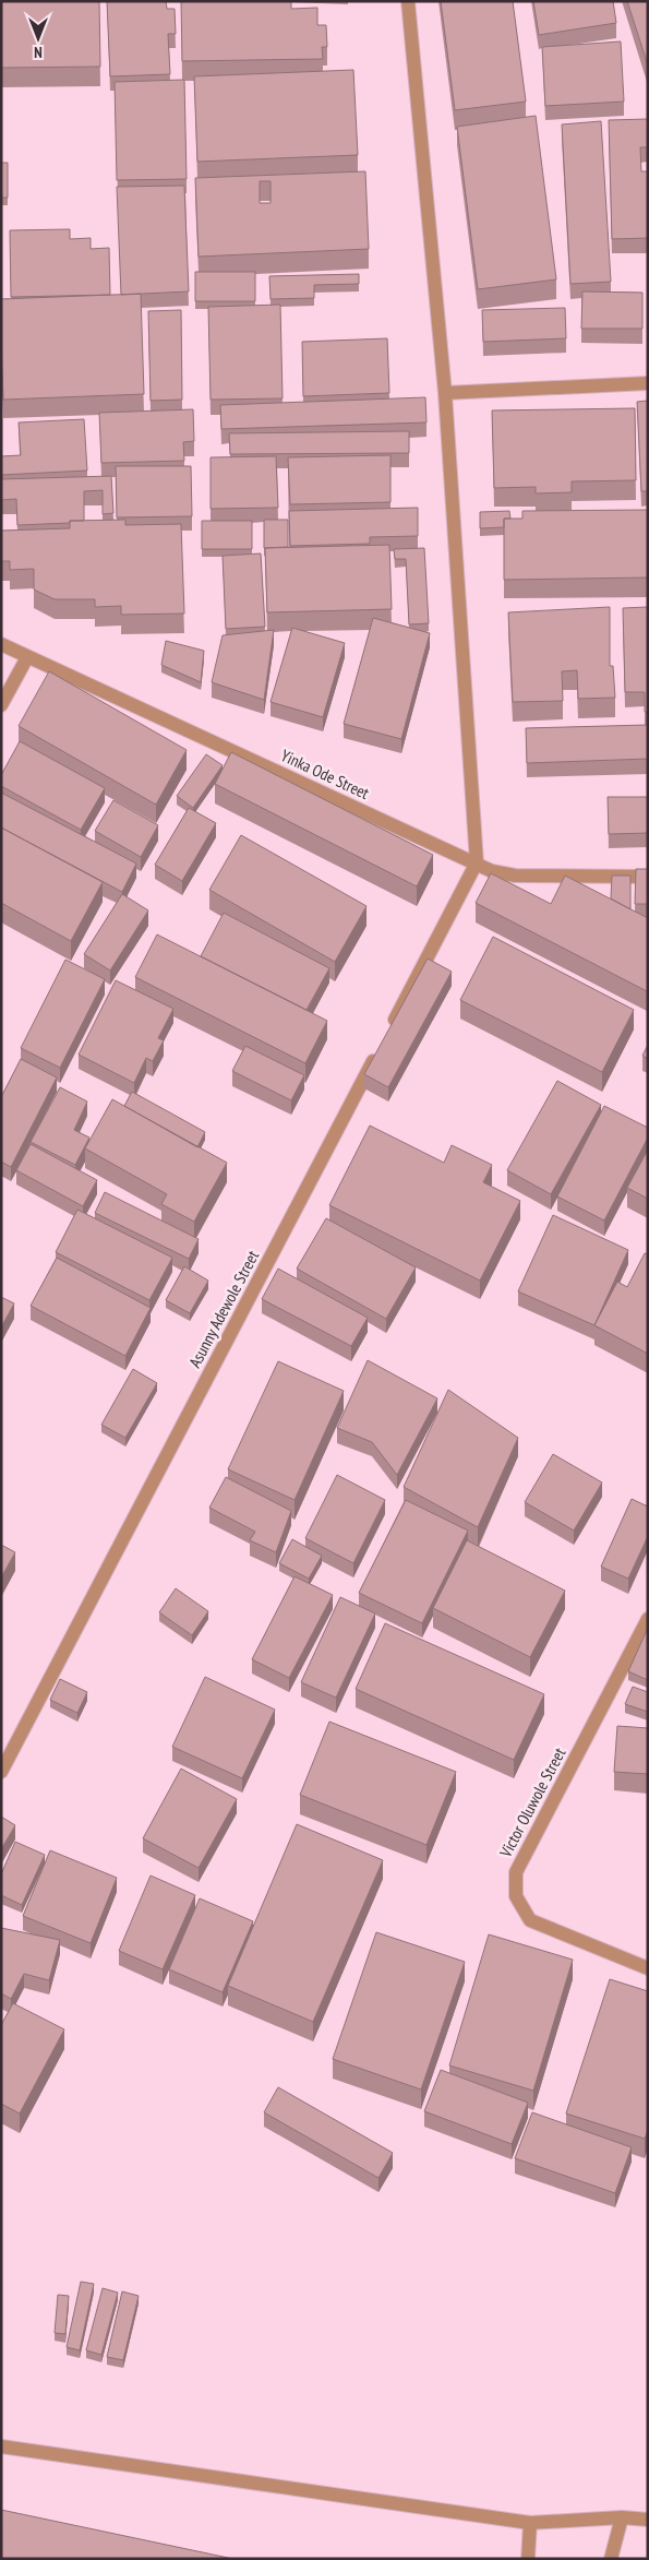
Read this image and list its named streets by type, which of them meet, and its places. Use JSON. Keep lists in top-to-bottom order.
{
  "streets": {
    "street": ["Yinka Ode Street", "Asunny Adewole Street", "Victor Oluwole Street"]
  },
  "crossings": [
    ["Yinka Ode Street", "Asunny Adewole Street"]
  ],
  "north": "bottom"
}
